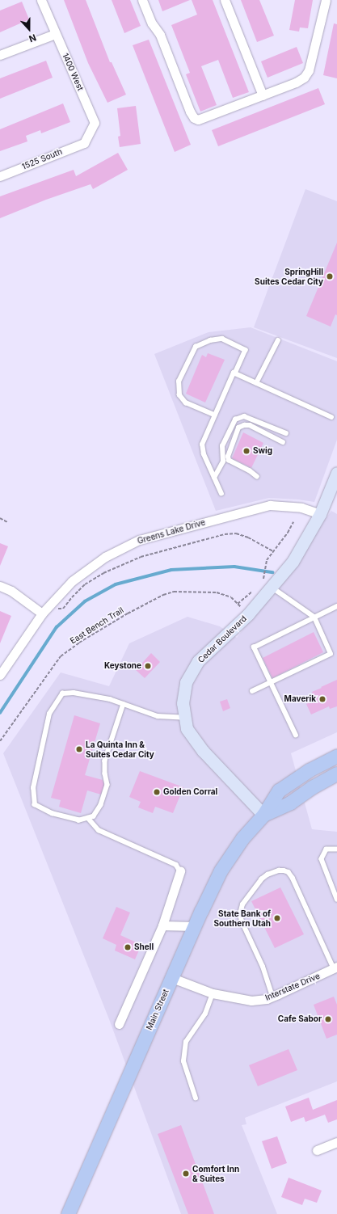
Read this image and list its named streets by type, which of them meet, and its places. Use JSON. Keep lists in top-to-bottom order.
{
  "streets": {
    "main road": ["Main Street"],
    "street": [
      "1400 West",
      "1525 South",
      "Greens Lake Drive",
      "Cedar Boulevard",
      "Interstate Drive"
    ],
    "path": ["East Bench Trail"]
  },
  "crossings": [
    ["1400 West", "1525 South"],
    ["Greens Lake Drive", "Cedar Boulevard"],
    ["East Bench Trail", "Cedar Boulevard"],
    ["Cedar Boulevard", "Main Street"],
    ["Interstate Drive", "Main Street"]
  ],
  "places": [
    "SpringHill Suites Cedar City",
    "Swig",
    "Keystone",
    "Maverik",
    "La Quinta Inn & Suites Cedar City",
    "Golden Corral",
    "State Bank of Southern Utah",
    "Shell",
    "Cafe Sabor",
    "Comfort Inn & Suites"
  ],
  "north": "bottom"
}
